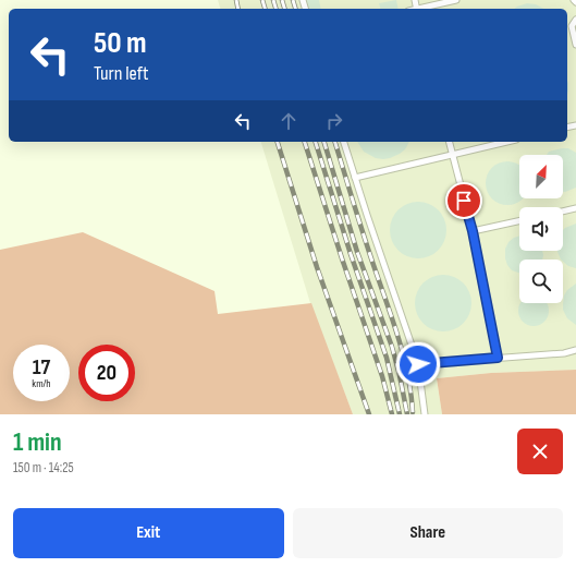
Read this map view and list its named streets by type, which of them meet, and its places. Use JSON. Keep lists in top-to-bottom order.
{
  "north": "top right",
  "page": {
    "turn": ["50 m", "Turn left"],
    "speed": "17 km/h",
    "limit": "20",
    "heading": ["1 min", "150 m · 14:25"],
    "buttons": ["Exit", "Share"]
  }
}
